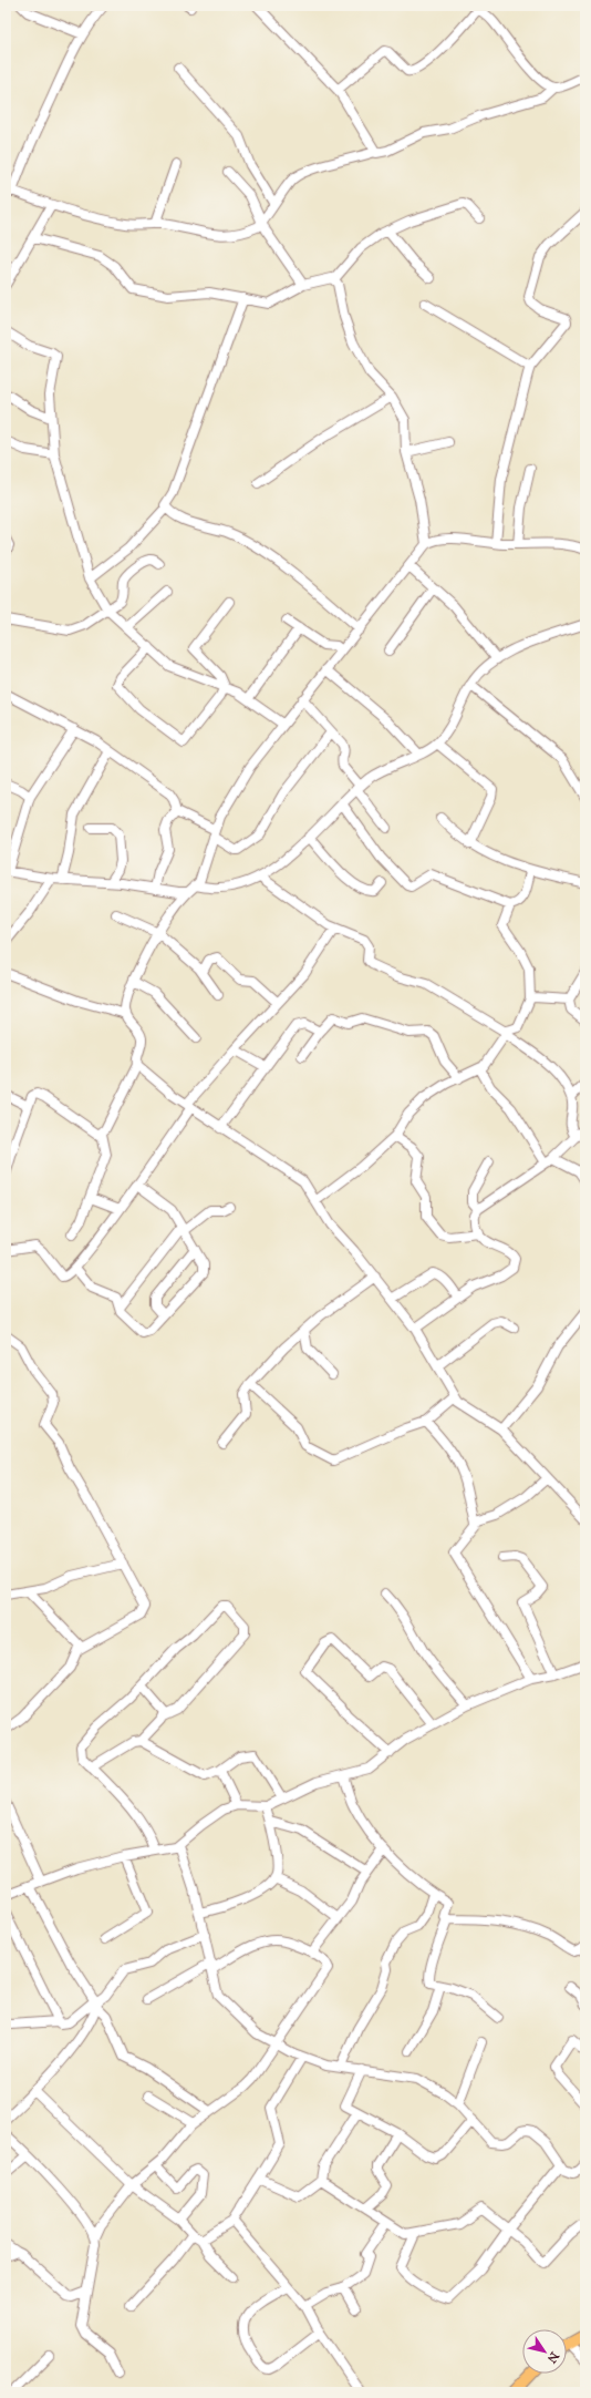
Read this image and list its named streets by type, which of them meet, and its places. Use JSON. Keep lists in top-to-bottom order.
{
  "north": "bottom right"
}
